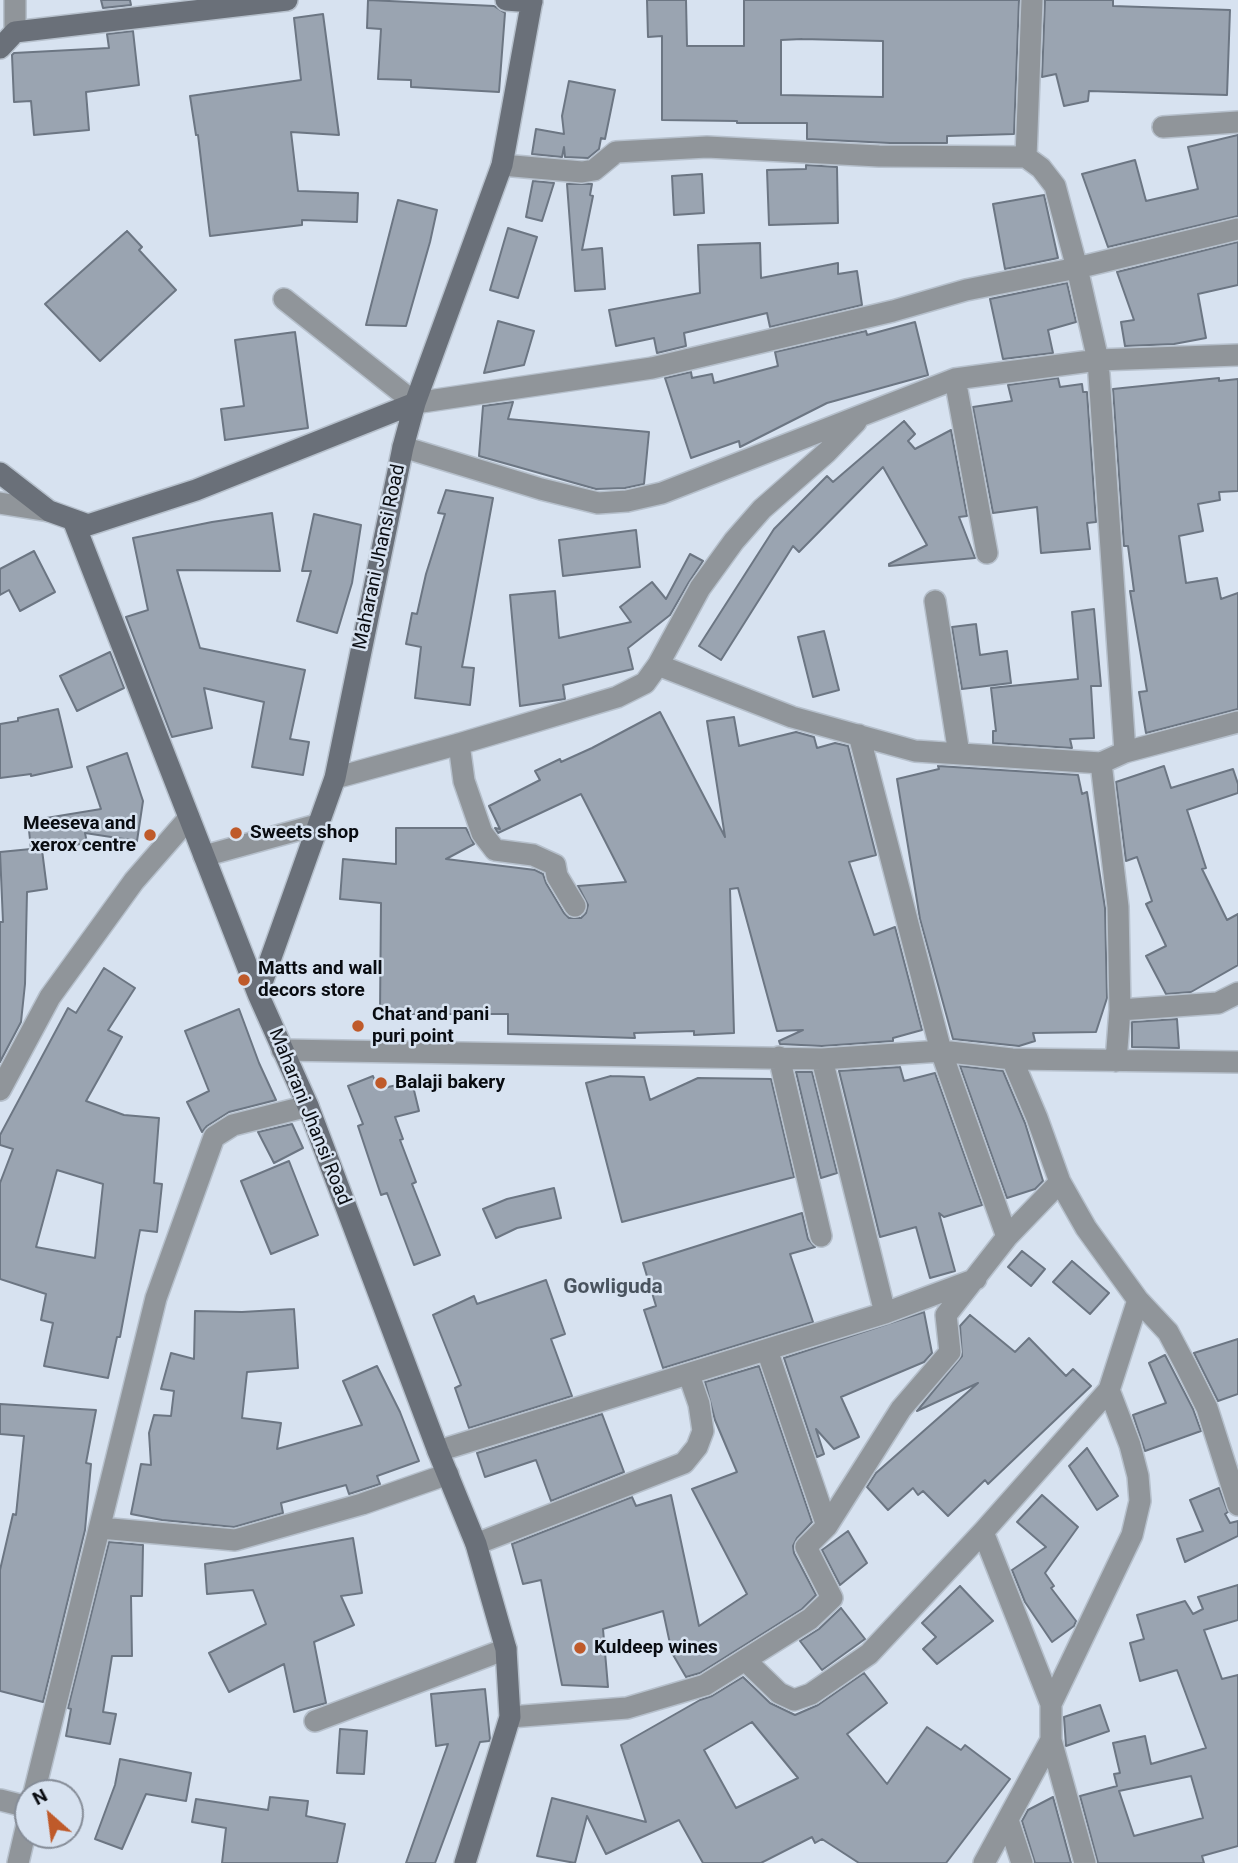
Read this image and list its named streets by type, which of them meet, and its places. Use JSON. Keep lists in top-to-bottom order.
{
  "streets": {
    "street": ["Maharani Jhansi Road"]
  },
  "districts": ["Gowliguda"],
  "places": [
    "Sweets shop",
    "Meeseva and xerox centre",
    "Matts and wall decors store",
    "Chat and pani puri point",
    "Balaji bakery",
    "Kuldeep wines"
  ],
  "north": "top left"
}
